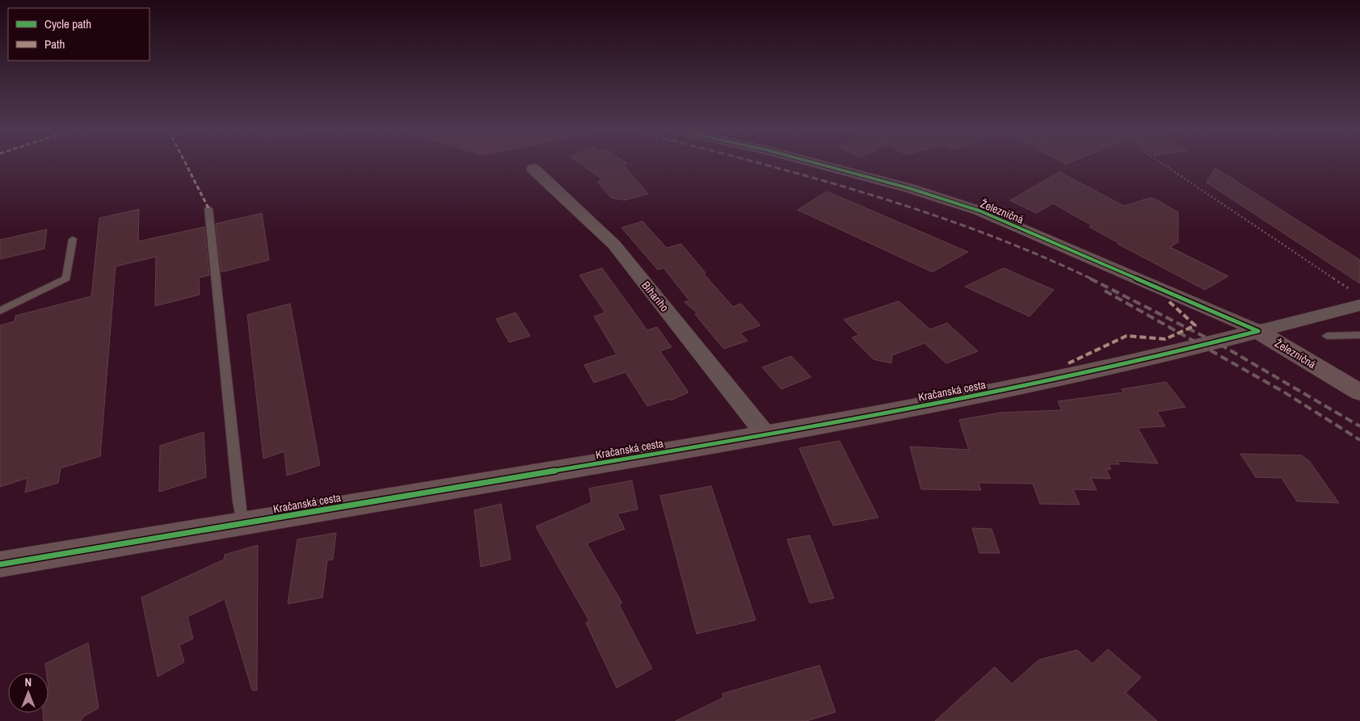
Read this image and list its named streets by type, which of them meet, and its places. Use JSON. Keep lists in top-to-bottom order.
{
  "streets": {
    "street": ["Železničná", "Bihariho", "Kračanská cesta"]
  },
  "crossings": [
    ["Železničná", "Kračanská cesta"],
    ["Bihariho", "Kračanská cesta"]
  ],
  "legend": ["Cycle path", "Path"],
  "north": "top"
}
